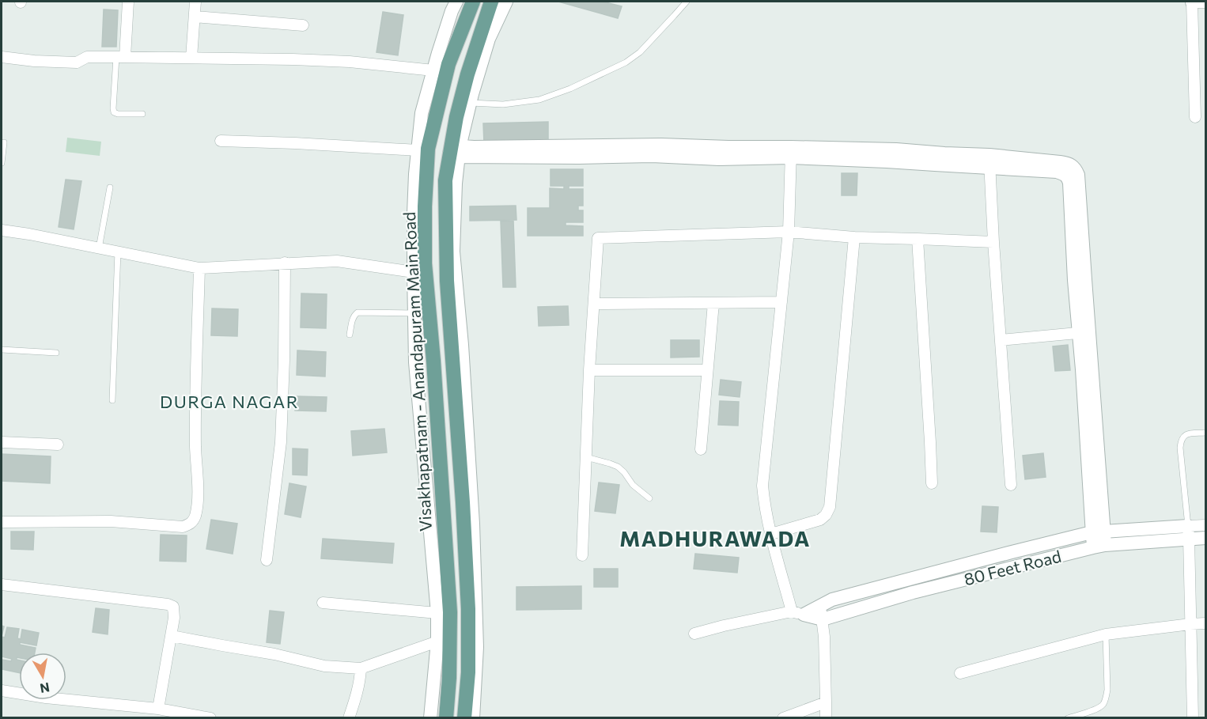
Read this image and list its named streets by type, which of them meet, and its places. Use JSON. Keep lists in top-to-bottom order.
{
  "streets": {
    "main road": ["Visakhapatnam - Anandapuram Main Road"],
    "street": ["80 Feet Road"]
  },
  "districts": ["DURGA NAGAR", "MADHURAWADA"],
  "north": "bottom"
}
